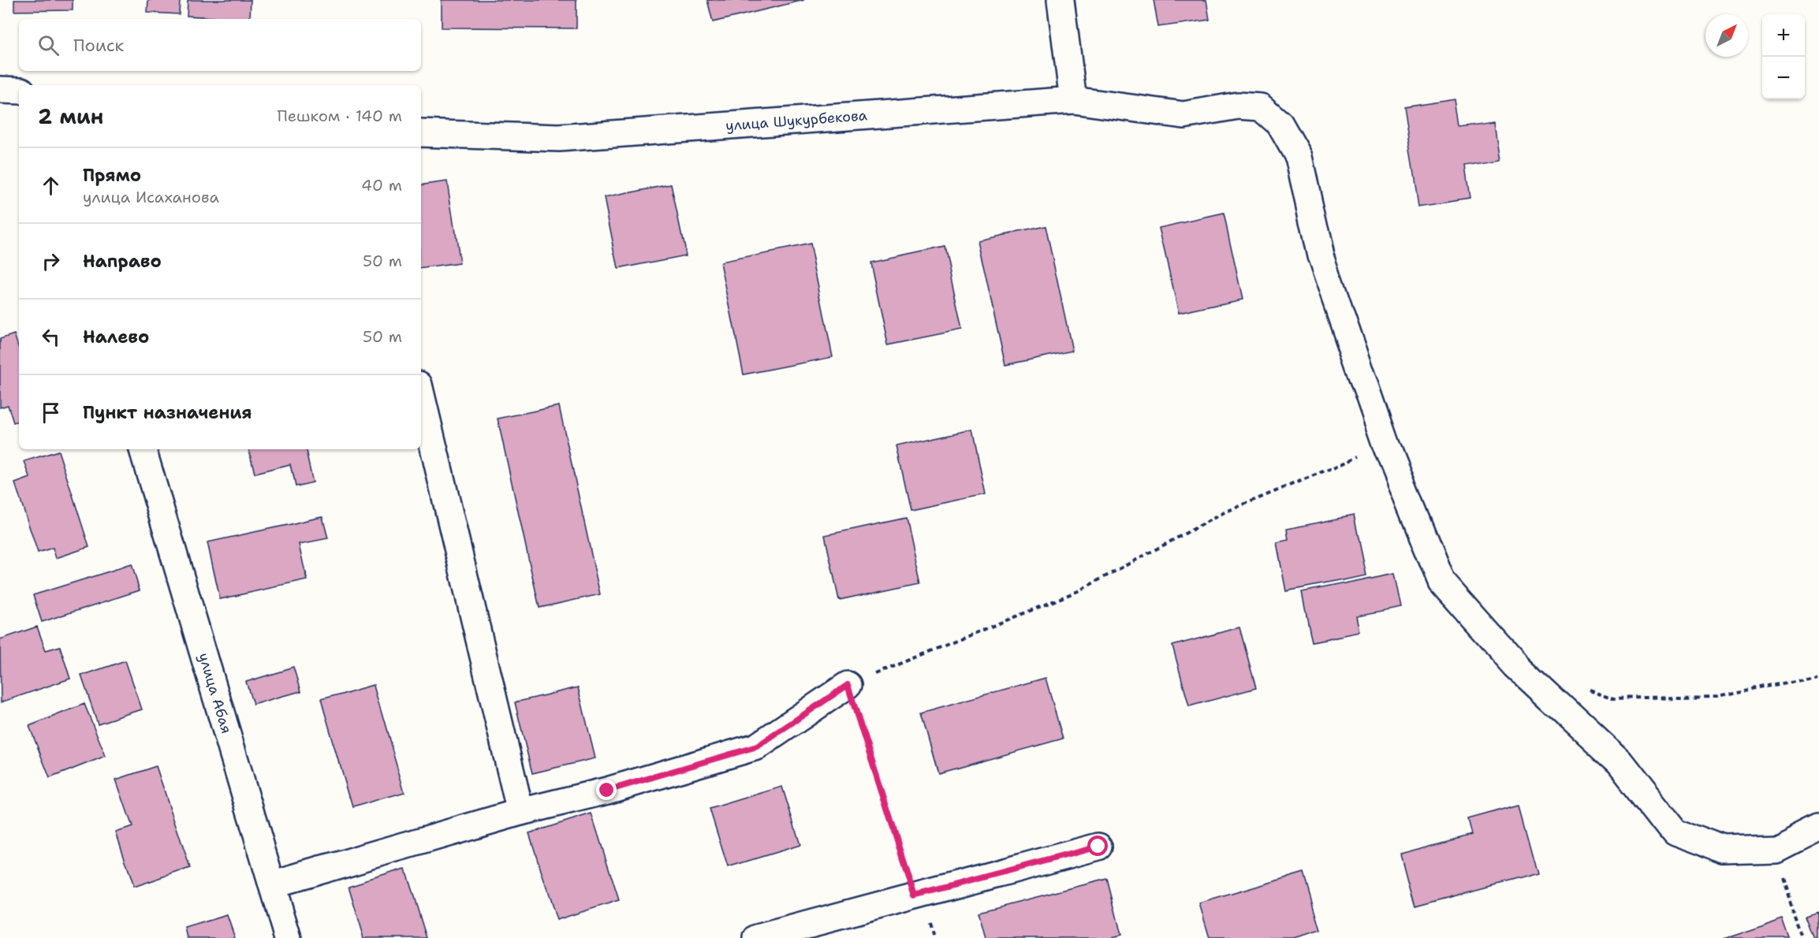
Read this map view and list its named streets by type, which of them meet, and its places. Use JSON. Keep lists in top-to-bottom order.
{
  "streets": {
    "street": ["улица Шукурбекова", "улица Абая"]
  },
  "north": "top right",
  "page": {
    "map_buttons": ["+", "−"],
    "search": "Поиск",
    "heading": ["2 мин", "Пешком · 140 m"],
    "list": [
      ["Прямо", "улица Исаханова", "40 m"],
      ["Направо", "50 m"],
      ["Налево", "50 m"],
      "Пункт назначения"
    ]
  }
}
